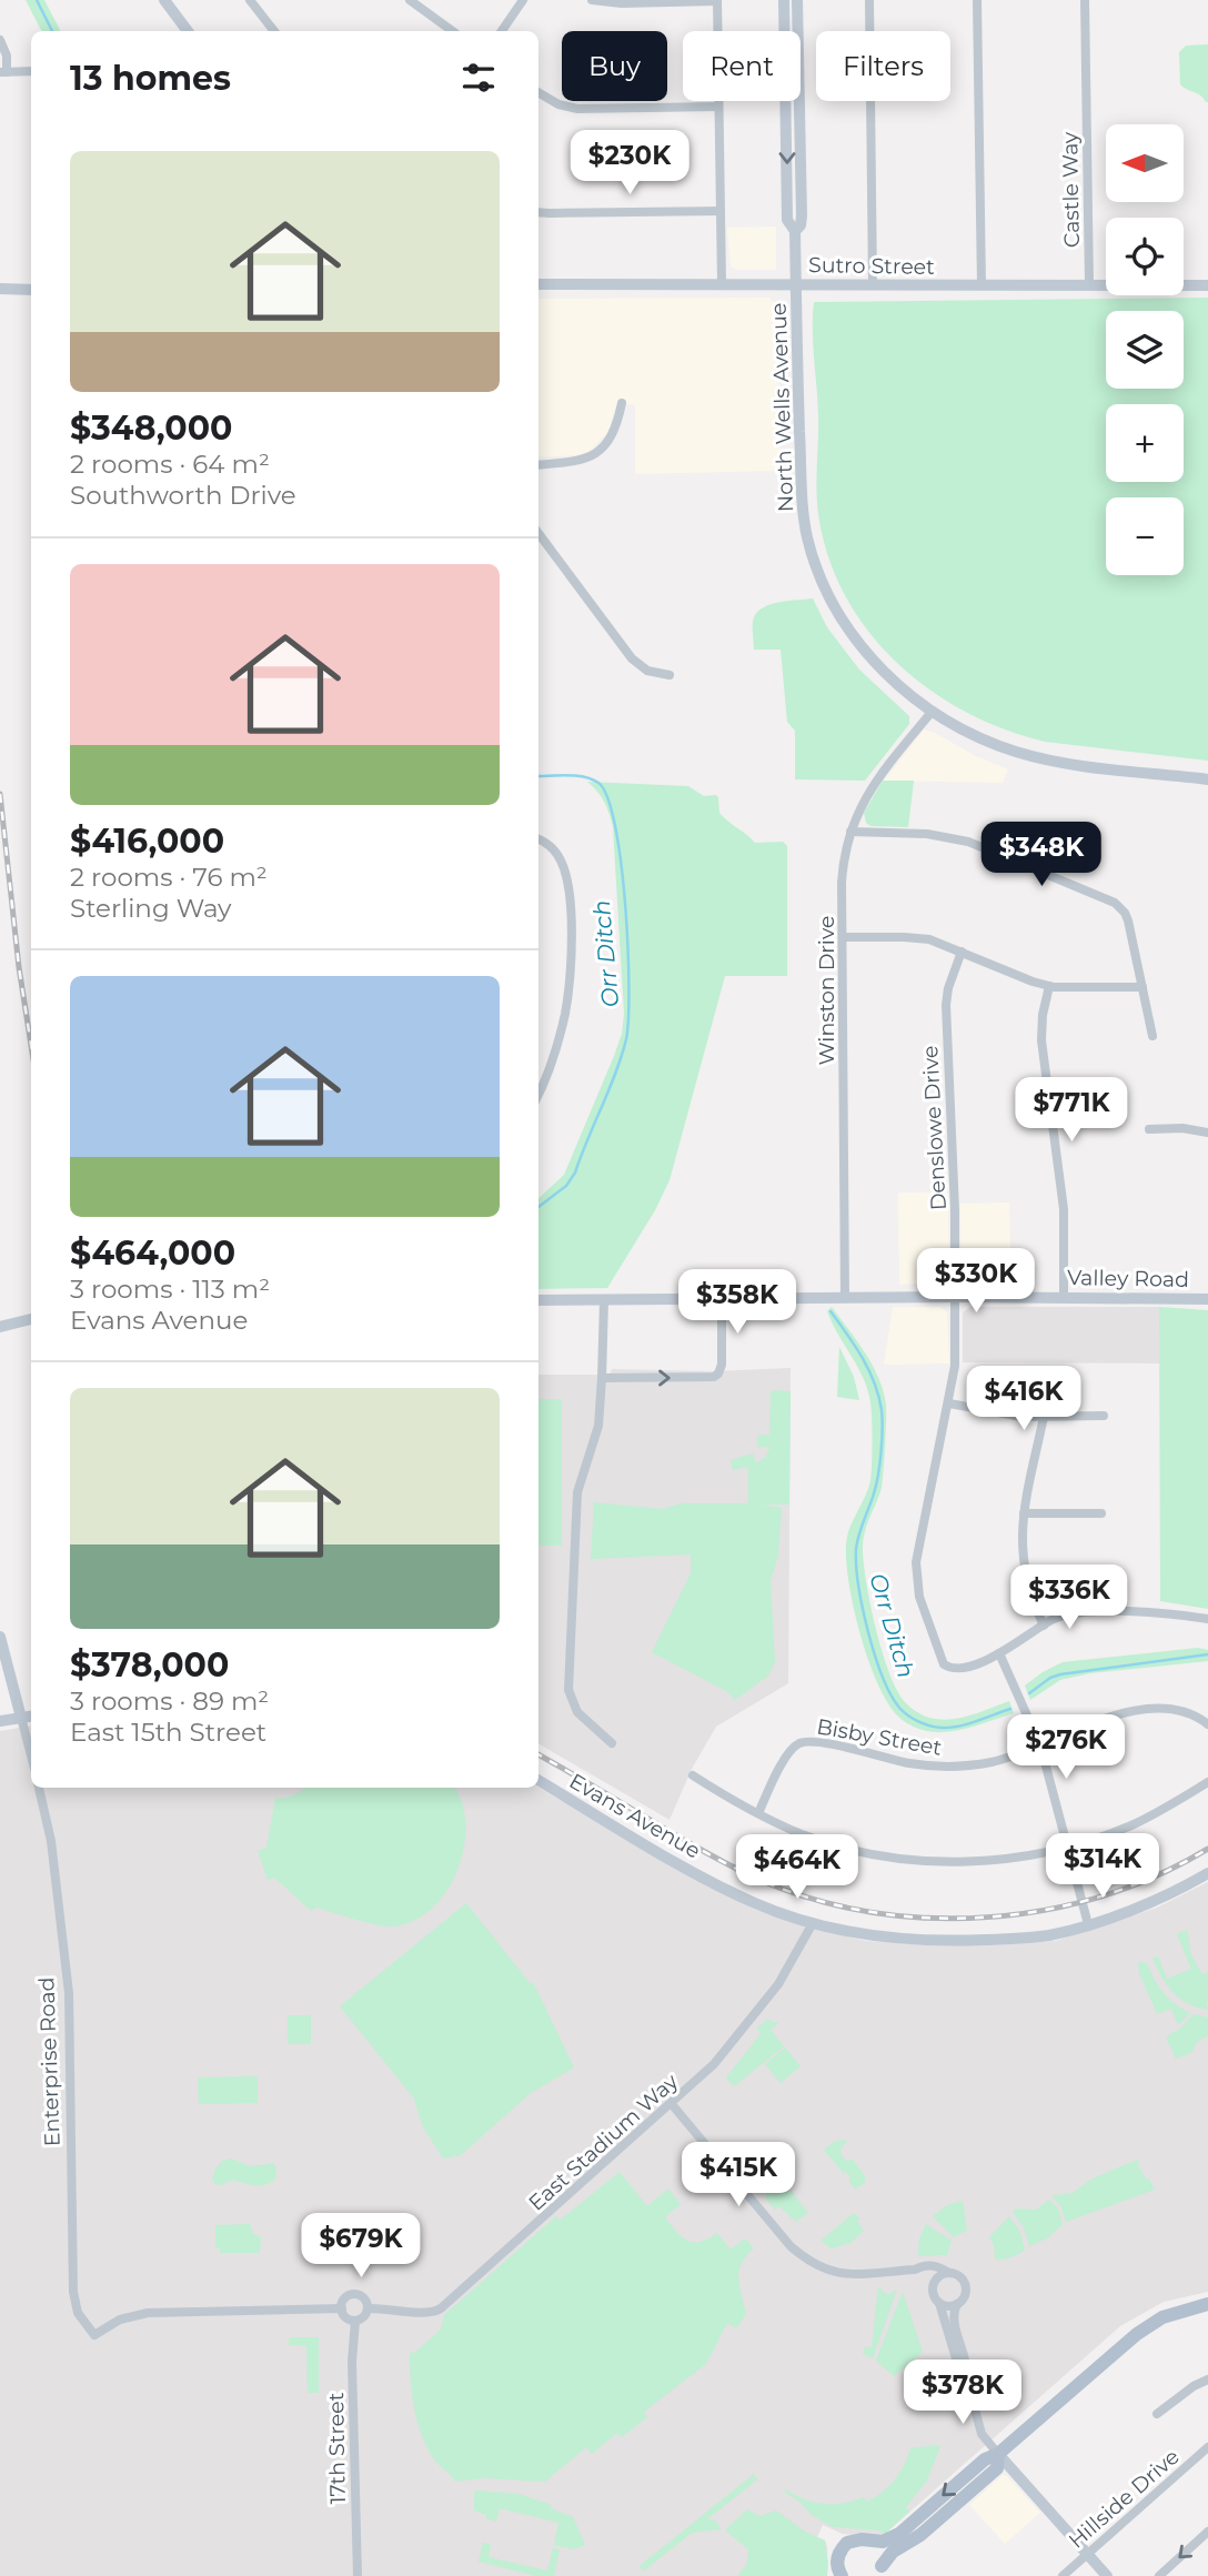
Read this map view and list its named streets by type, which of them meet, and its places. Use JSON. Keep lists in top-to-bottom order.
{
  "streets": {
    "street": [
      "Castle Way",
      "Sutro Street",
      "North Wells Avenue",
      "Winston Drive",
      "Denslowe Drive",
      "Valley Road",
      "Bisby Street",
      "Evans Avenue",
      "Enterprise Road",
      "East Stadium Way",
      "17th Street",
      "Hillside Drive"
    ]
  },
  "crossings": [
    ["Castle Way", "Sutro Street"],
    ["Sutro Street", "North Wells Avenue"],
    ["North Wells Avenue", "Winston Drive"],
    ["Winston Drive", "Valley Road"],
    ["Denslowe Drive", "Valley Road"],
    ["Evans Avenue", "East Stadium Way"],
    ["Enterprise Road", "East Stadium Way"],
    ["Enterprise Road", "17th Street"],
    ["East Stadium Way", "17th Street"]
  ],
  "water": ["Orr Ditch"],
  "north": "left",
  "page": {
    "chip": ["Buy", "Rent", "Filters"],
    "heading": "13 homes",
    "map_buttons": ["+", "−"],
    "list": [
      {
        "name": "$348,000",
        "note": "2 rooms · 64 m² · Southworth Drive"
      },
      {
        "name": "$416,000",
        "note": "2 rooms · 76 m² · Sterling Way"
      },
      {
        "name": "$464,000",
        "note": "3 rooms · 113 m² · Evans Avenue"
      },
      {
        "name": "$378,000",
        "note": "3 rooms · 89 m² · East 15th Street"
      }
    ],
    "price": [
      "$230K",
      "$348K",
      "$771K",
      "$330K",
      "$358K",
      "$416K",
      "$336K",
      "$276K",
      "$314K",
      "$464K",
      "$415K",
      "$679K",
      "$378K"
    ]
  }
}
